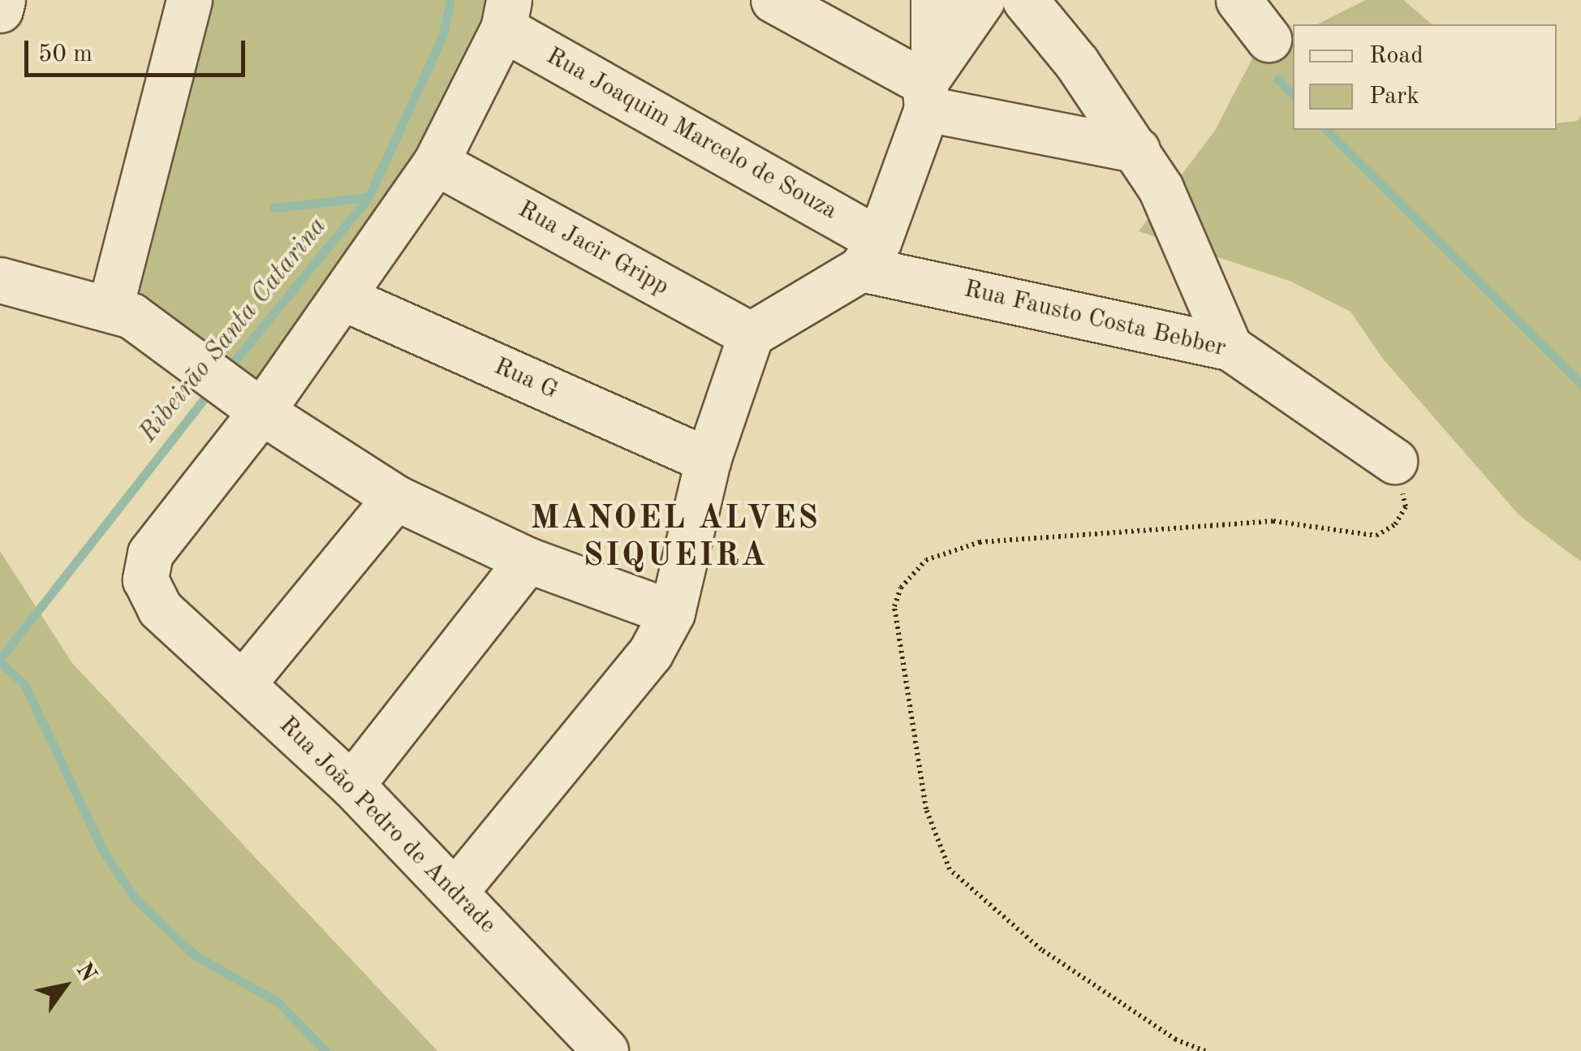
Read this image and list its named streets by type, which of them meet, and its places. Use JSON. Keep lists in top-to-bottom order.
{
  "streets": {
    "street": [
      "Rua Joaquim Marcelo de Souza",
      "Rua Jacir Gripp",
      "Rua Fausto Costa Bebber",
      "Rua G",
      "Rua João Pedro de Andrade"
    ]
  },
  "crossings": [
    ["Rua Joaquim Marcelo de Souza", "Rua Fausto Costa Bebber"]
  ],
  "districts": ["MANOEL ALVES SIQUEIRA"],
  "water": ["Ribeirão Santa Catarina"],
  "legend": ["Road", "Park"],
  "scale_bar": "50 m",
  "north": "top right"
}
